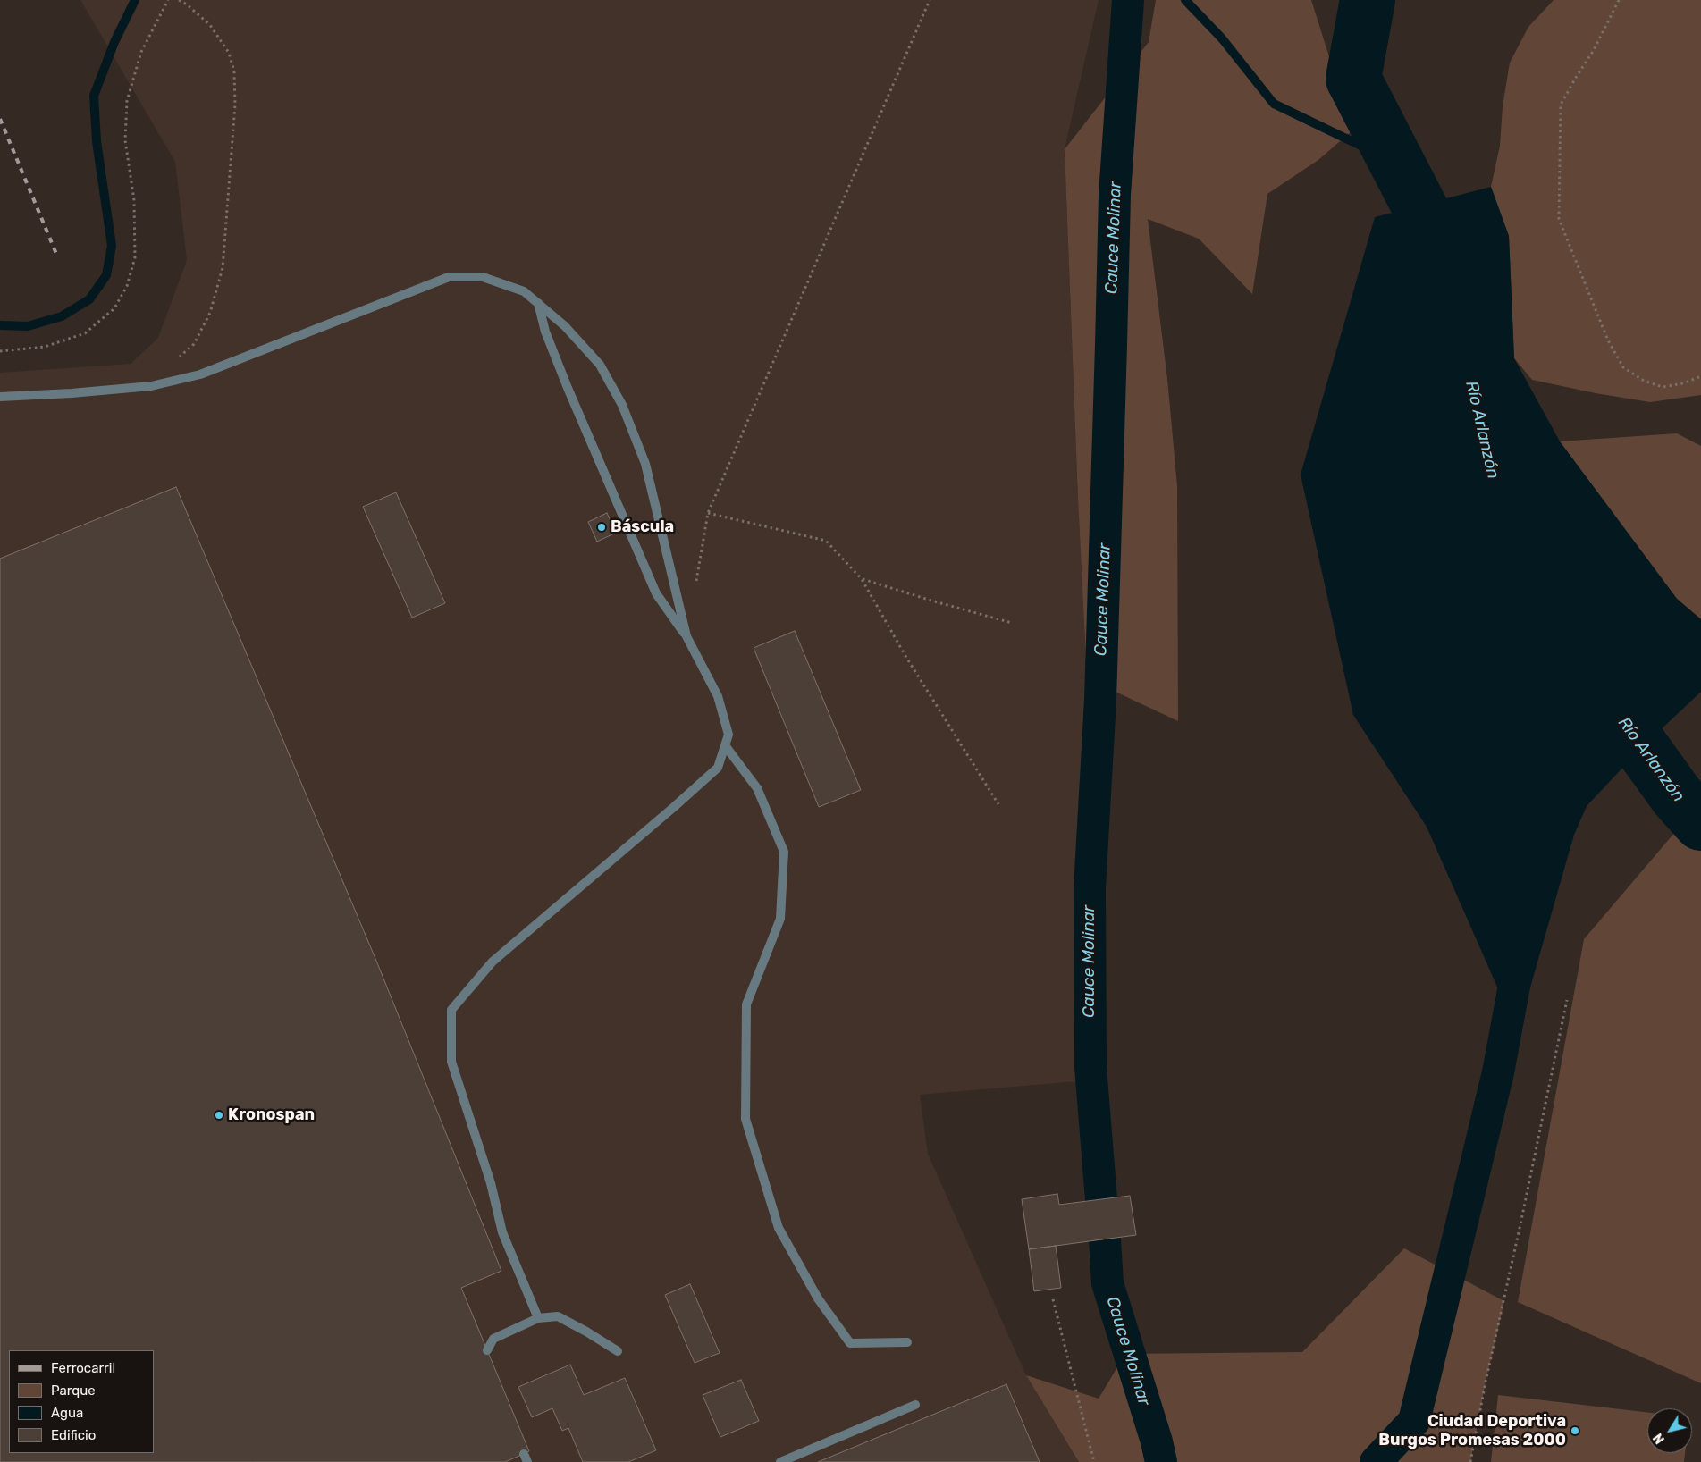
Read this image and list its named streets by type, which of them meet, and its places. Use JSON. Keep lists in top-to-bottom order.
{
  "water": ["Cauce Molinar", "Río Arlanzón"],
  "places": ["Báscula", "Kronospan", "Ciudad Deportiva Burgos Promesas 2000"],
  "legend": [
    "Ferrocarril",
    "Parque",
    "Agua",
    "Edificio"
  ],
  "north": "bottom left"
}
